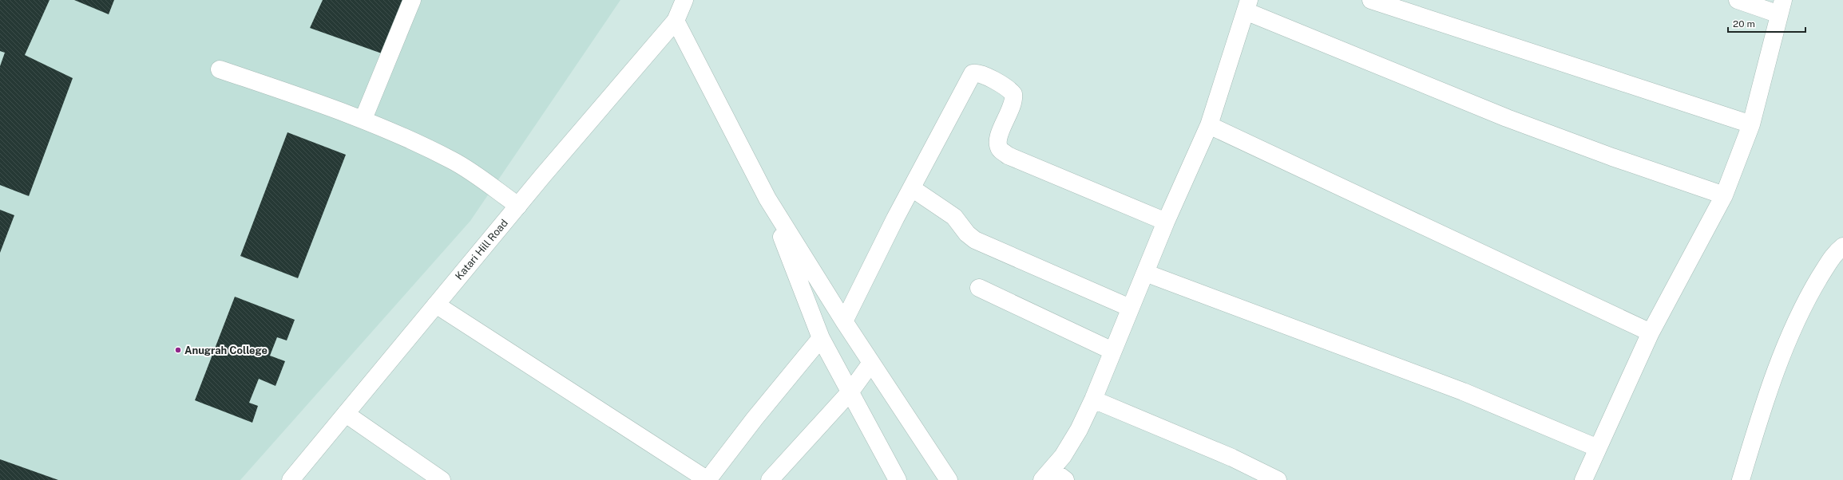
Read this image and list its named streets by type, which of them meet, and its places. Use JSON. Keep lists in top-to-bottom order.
{
  "streets": {
    "street": ["Katari Hill Road"]
  },
  "places": ["Anugrah College"],
  "scale_bar": "20 m"
}
